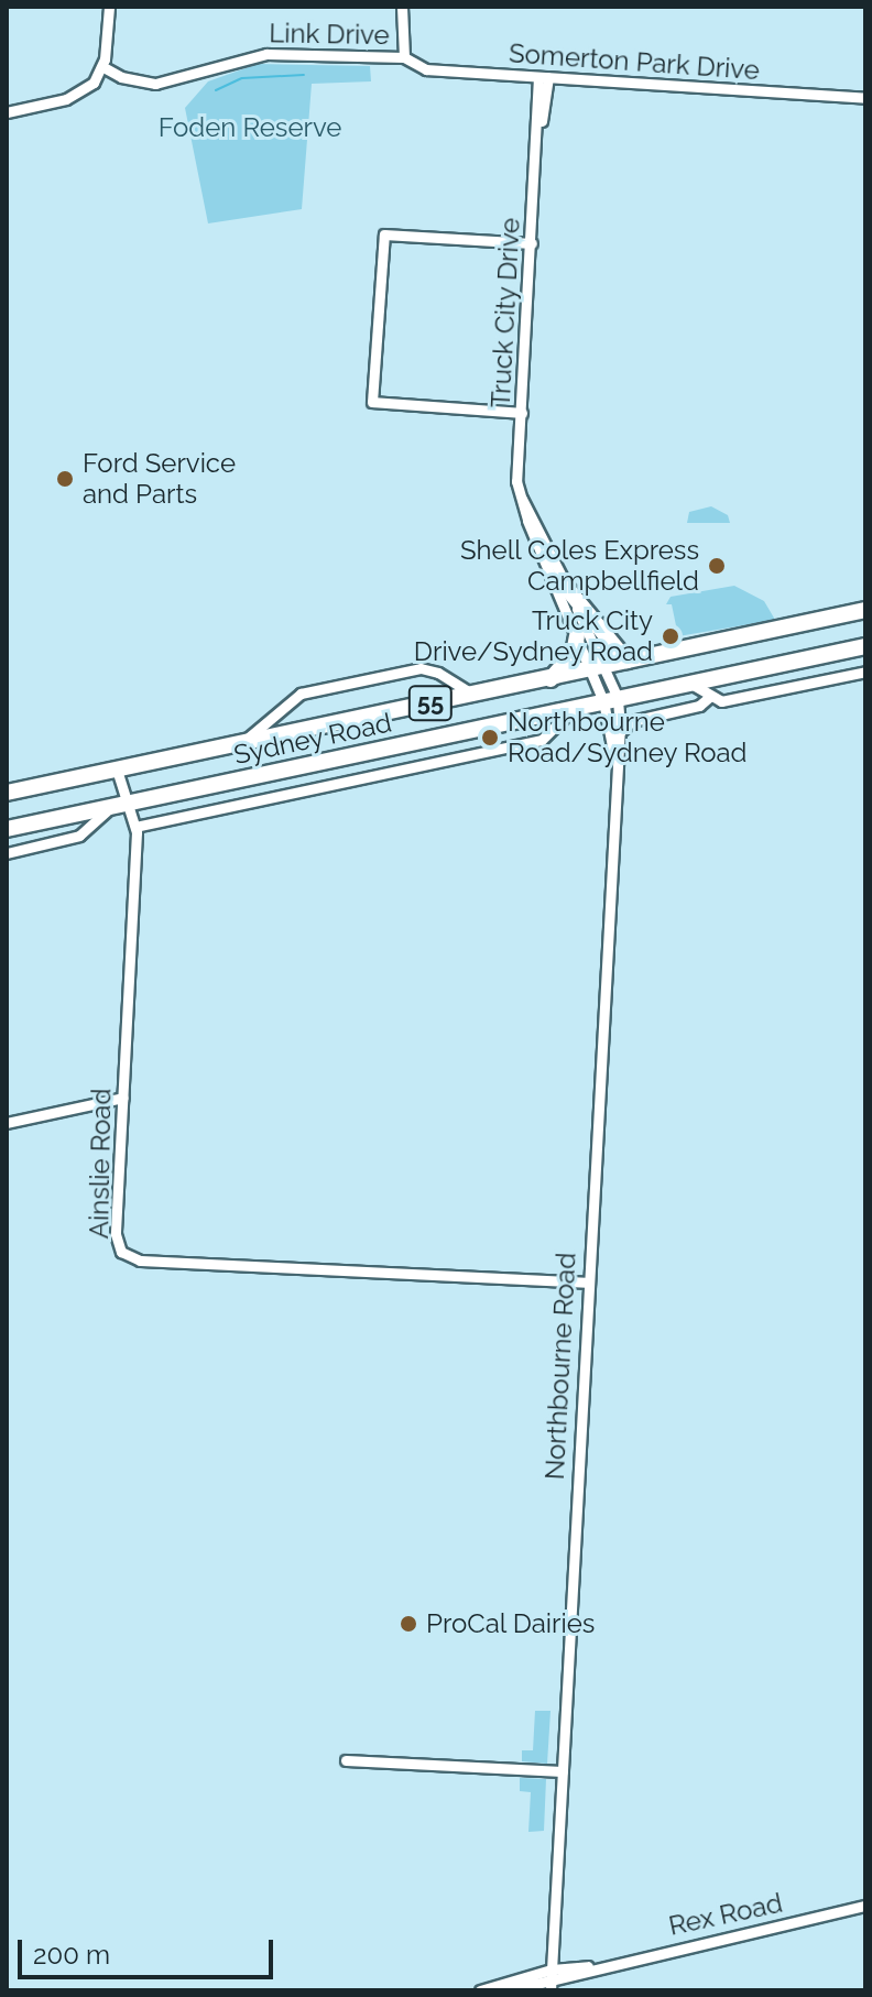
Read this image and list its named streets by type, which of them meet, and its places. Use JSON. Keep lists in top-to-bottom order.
{
  "streets": {
    "highway": ["55", "Sydney Road"],
    "street": [
      "Link Drive",
      "Somerton Park Drive",
      "Truck City Drive",
      "Ainslie Road",
      "Northbourne Road",
      "Rex Road"
    ]
  },
  "crossings": [
    ["Link Drive", "Somerton Park Drive"],
    ["Somerton Park Drive", "Truck City Drive"],
    ["Truck City Drive", "Sydney Road"],
    ["Truck City Drive", "Northbourne Road"],
    ["Sydney Road", "Ainslie Road"],
    ["Sydney Road", "Northbourne Road"],
    ["Ainslie Road", "Northbourne Road"],
    ["Northbourne Road", "Rex Road"]
  ],
  "parks": ["Foden Reserve"],
  "places": [
    "Ford Service and Parts",
    "Shell Coles Express Campbellfield",
    "Truck City Drive/Sydney Road",
    "Northbourne Road/Sydney Road",
    "ProCal Dairies"
  ],
  "scale_bar": "200 m"
}
